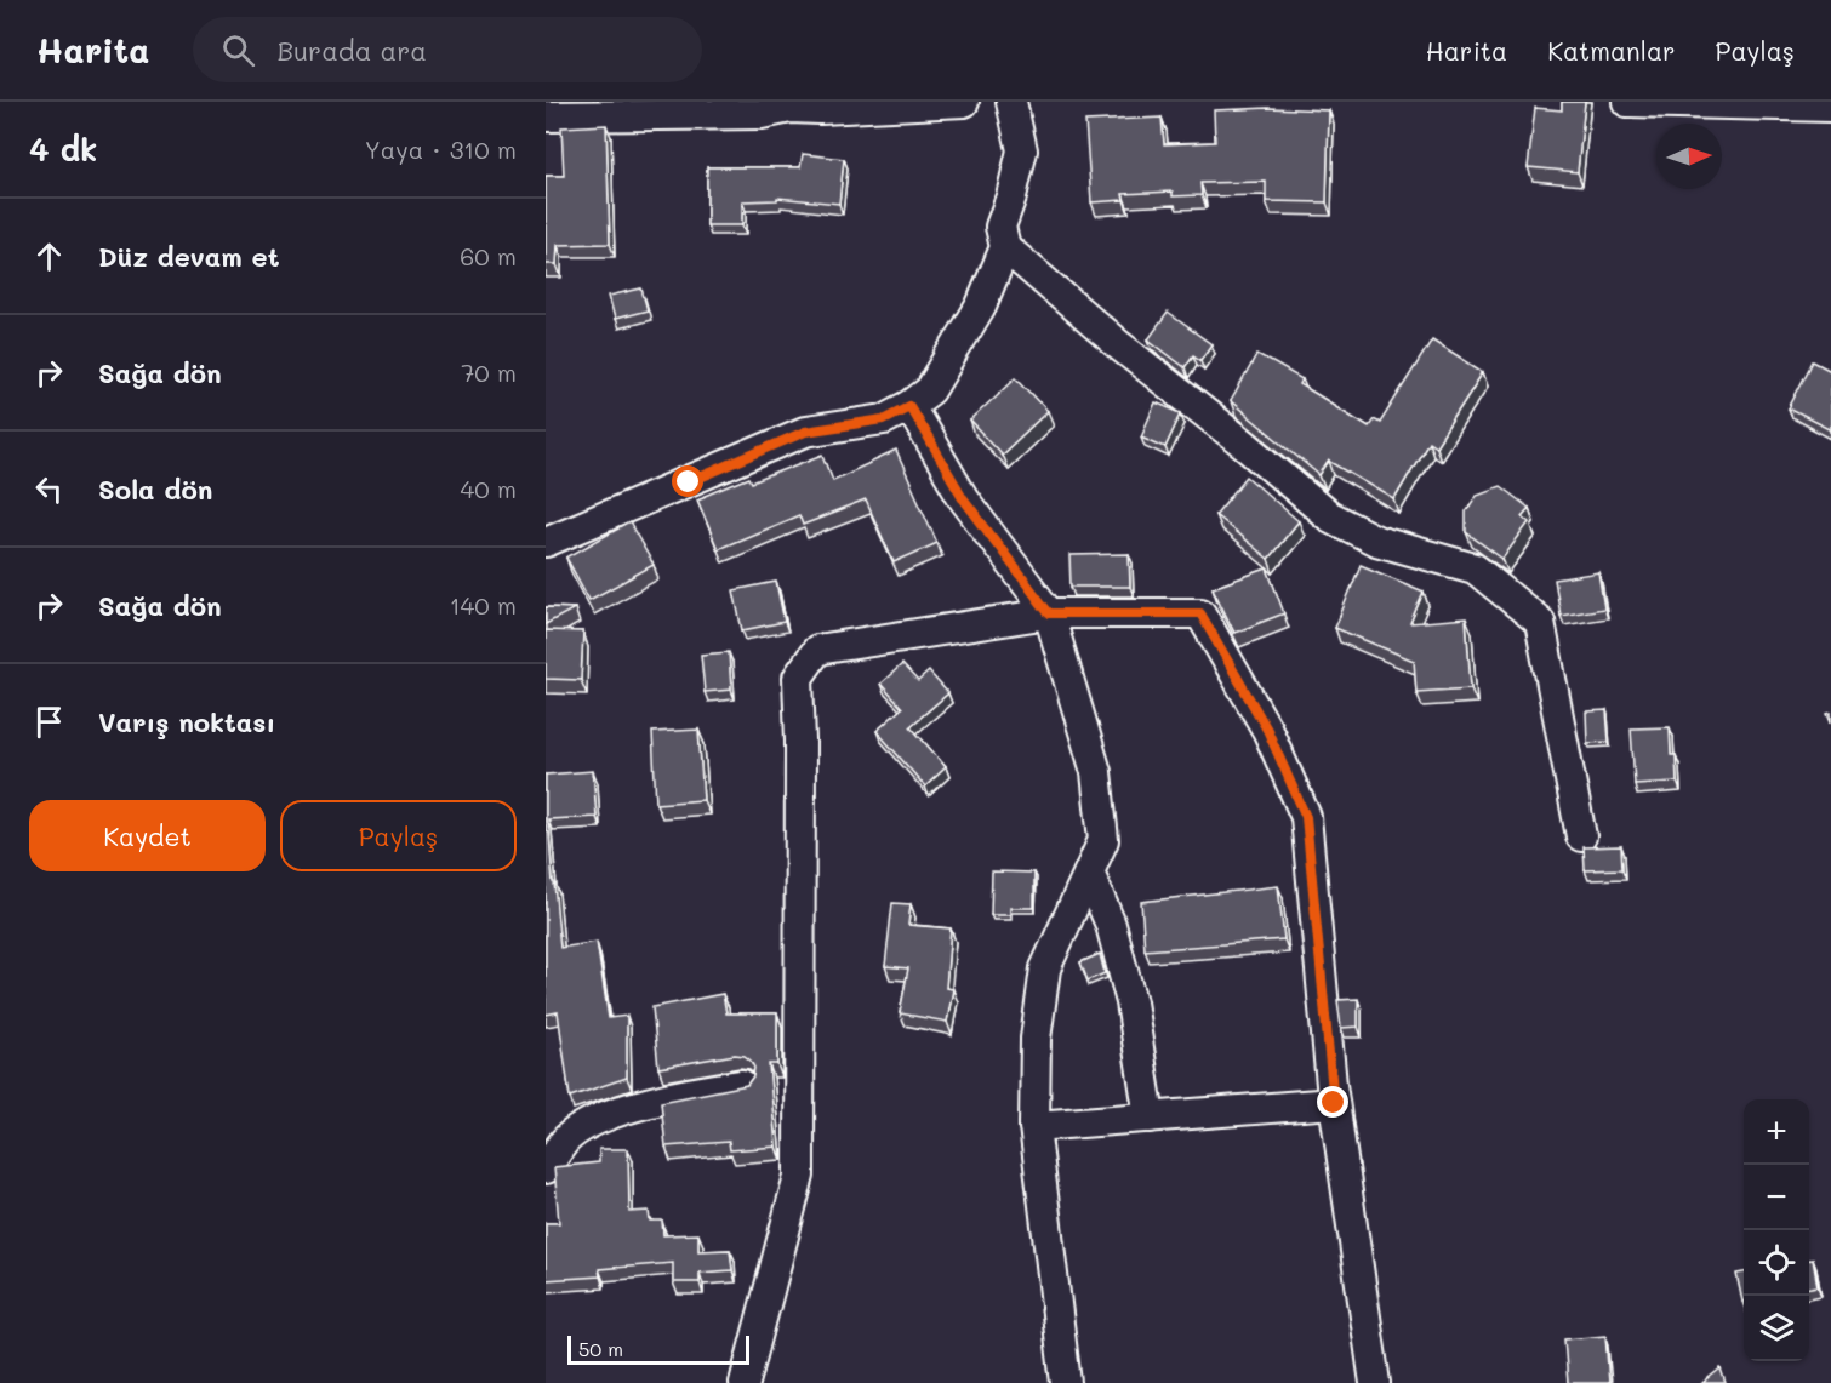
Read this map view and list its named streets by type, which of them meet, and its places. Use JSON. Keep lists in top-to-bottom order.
{
  "scale_bar": "50 m",
  "north": "right",
  "page": {
    "header": "Harita",
    "search": "Burada ara",
    "nav": ["Harita", "Katmanlar", "Paylaş"],
    "heading": ["4 dk", "Yaya · 310 m"],
    "list": [
      ["Düz devam et", "60 m"],
      ["Sağa dön", "70 m"],
      ["Sola dön", "40 m"],
      ["Sağa dön", "140 m"],
      "Varış noktası"
    ],
    "buttons": ["Kaydet", "Paylaş"],
    "map_buttons": ["+", "−"],
    "scale": "50 m"
  }
}
